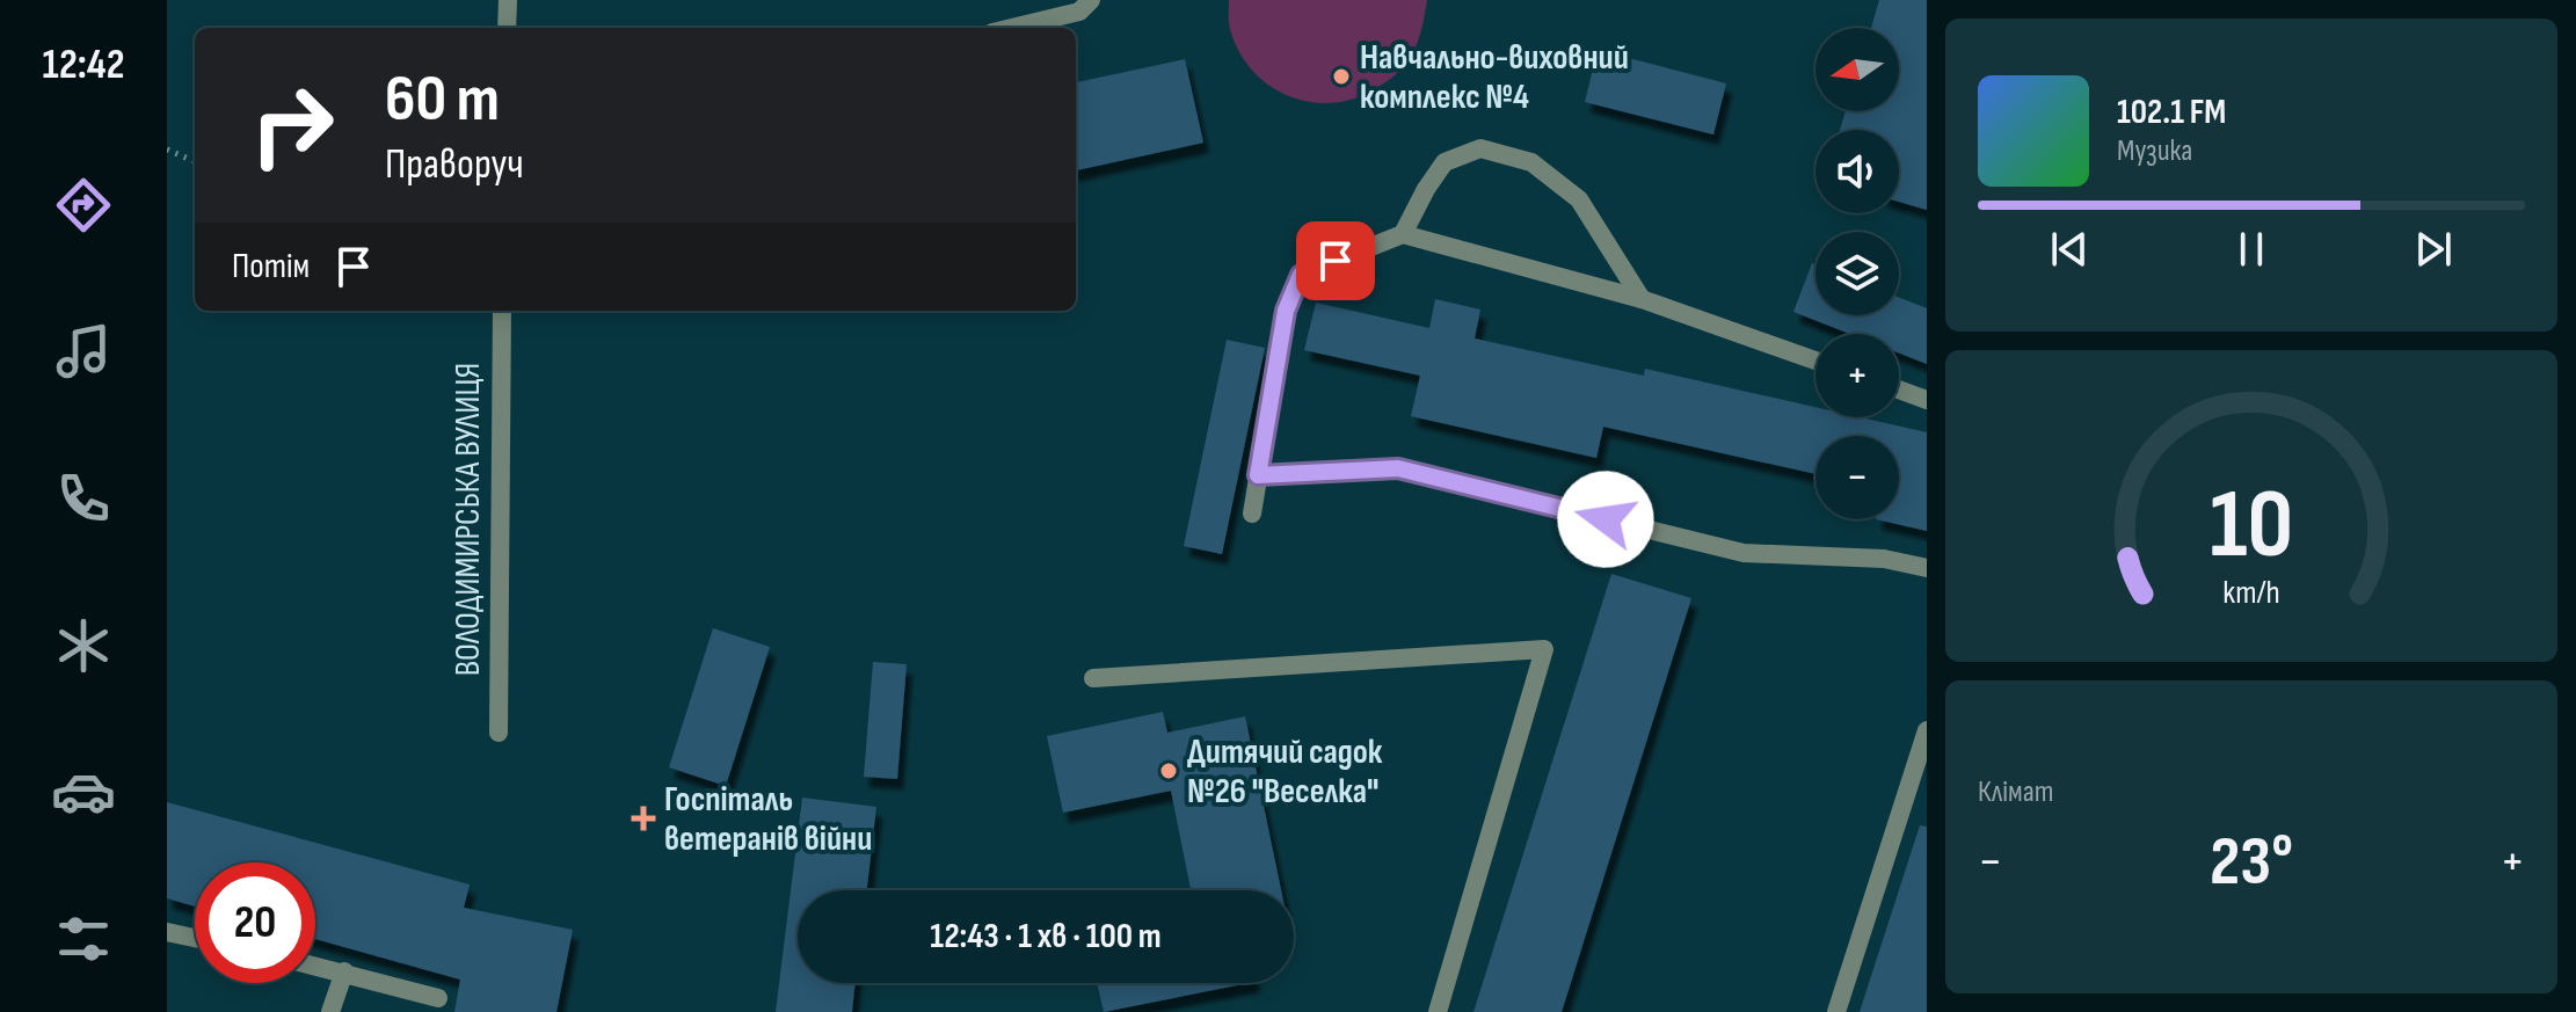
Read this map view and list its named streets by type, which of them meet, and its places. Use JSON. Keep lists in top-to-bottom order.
{
  "streets": {
    "street": ["ВОЛОДИМИРСЬКА ВУЛИЦЯ"]
  },
  "places": {
    "other": ["Навчально-виховний комплекс №4", "Дитячий садок №26 \"Веселка\""],
    "health": ["Госпіталь ветеранів війни"]
  },
  "north": "left",
  "page": {
    "tabs": "12:42",
    "map_buttons": ["+", "−"],
    "turn": ["60 m", "Праворуч"],
    "song": ["102.1 FM", "Музика"],
    "then": "Потім",
    "tile": "Клімат",
    "heat": ["−", "23°", "+"],
    "limit": "20",
    "trip": "12:43 · 1 хв · 100 m",
    "gauge": ["10", "km/h"]
  }
}
